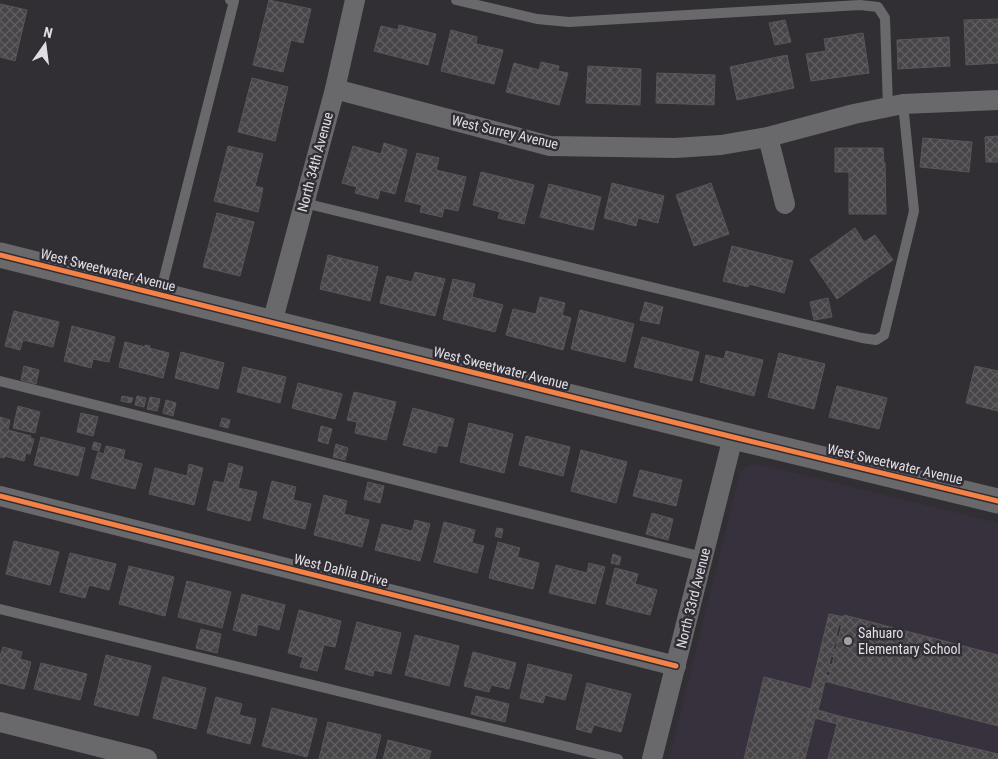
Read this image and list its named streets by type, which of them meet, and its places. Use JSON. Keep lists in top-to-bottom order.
{
  "streets": {
    "street": [
      "West Surrey Avenue",
      "North 34th Avenue",
      "West Sweetwater Avenue",
      "West Dahlia Drive",
      "North 33rd Avenue"
    ]
  },
  "crossings": [
    ["West Surrey Avenue", "North 34th Avenue"],
    ["North 34th Avenue", "West Sweetwater Avenue"],
    ["West Sweetwater Avenue", "North 33rd Avenue"],
    ["West Dahlia Drive", "North 33rd Avenue"]
  ],
  "places": ["Sahuaro Elementary School"],
  "north": "top"
}
